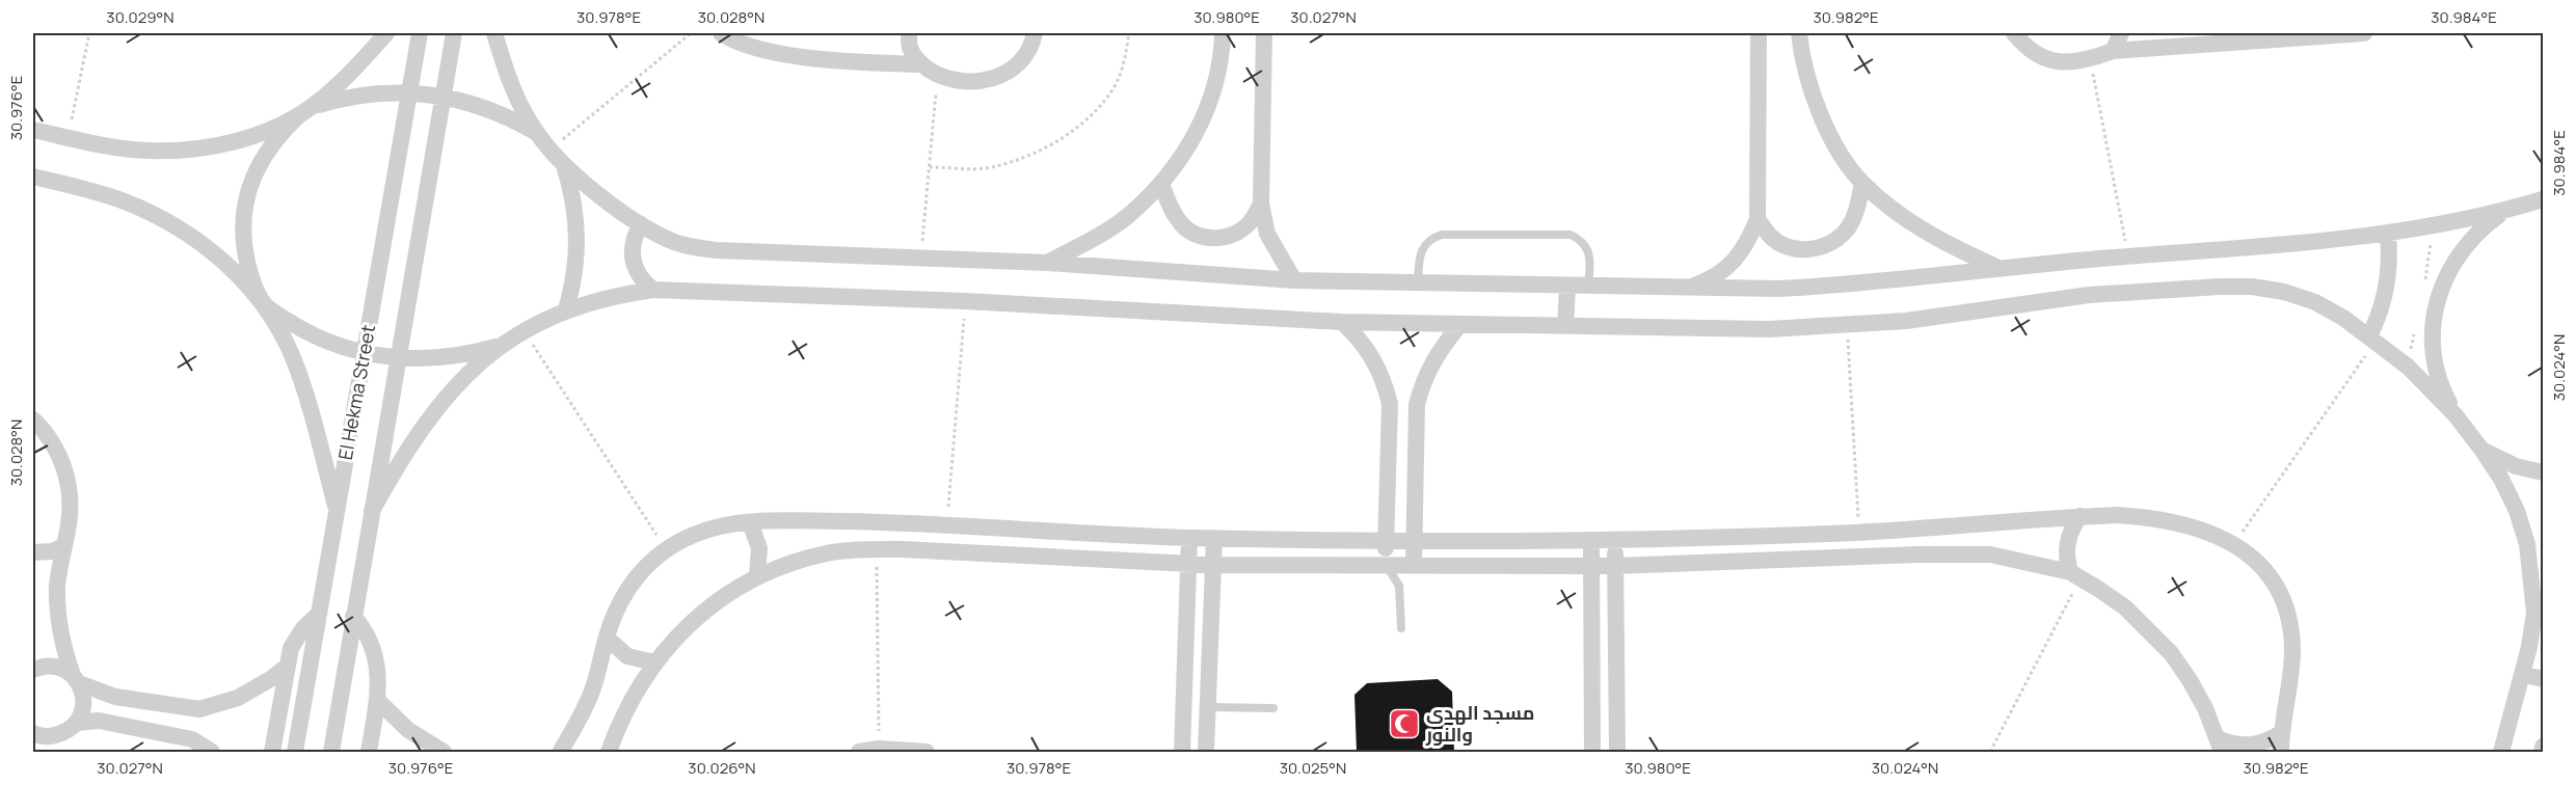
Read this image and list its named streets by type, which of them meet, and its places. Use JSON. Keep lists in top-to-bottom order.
{
  "streets": {
    "street": ["El Hekma Street"]
  },
  "places": {
    "mosque": ["مسجد الهدى والنور"]
  },
  "coordinates": [
    "30.029°N",
    "30.978°E",
    "30.028°N",
    "30.980°E",
    "30.027°N",
    "30.982°E",
    "30.984°E",
    "30.976°E",
    "30.024°N",
    "30.026°N",
    "30.025°N"
  ]
}
